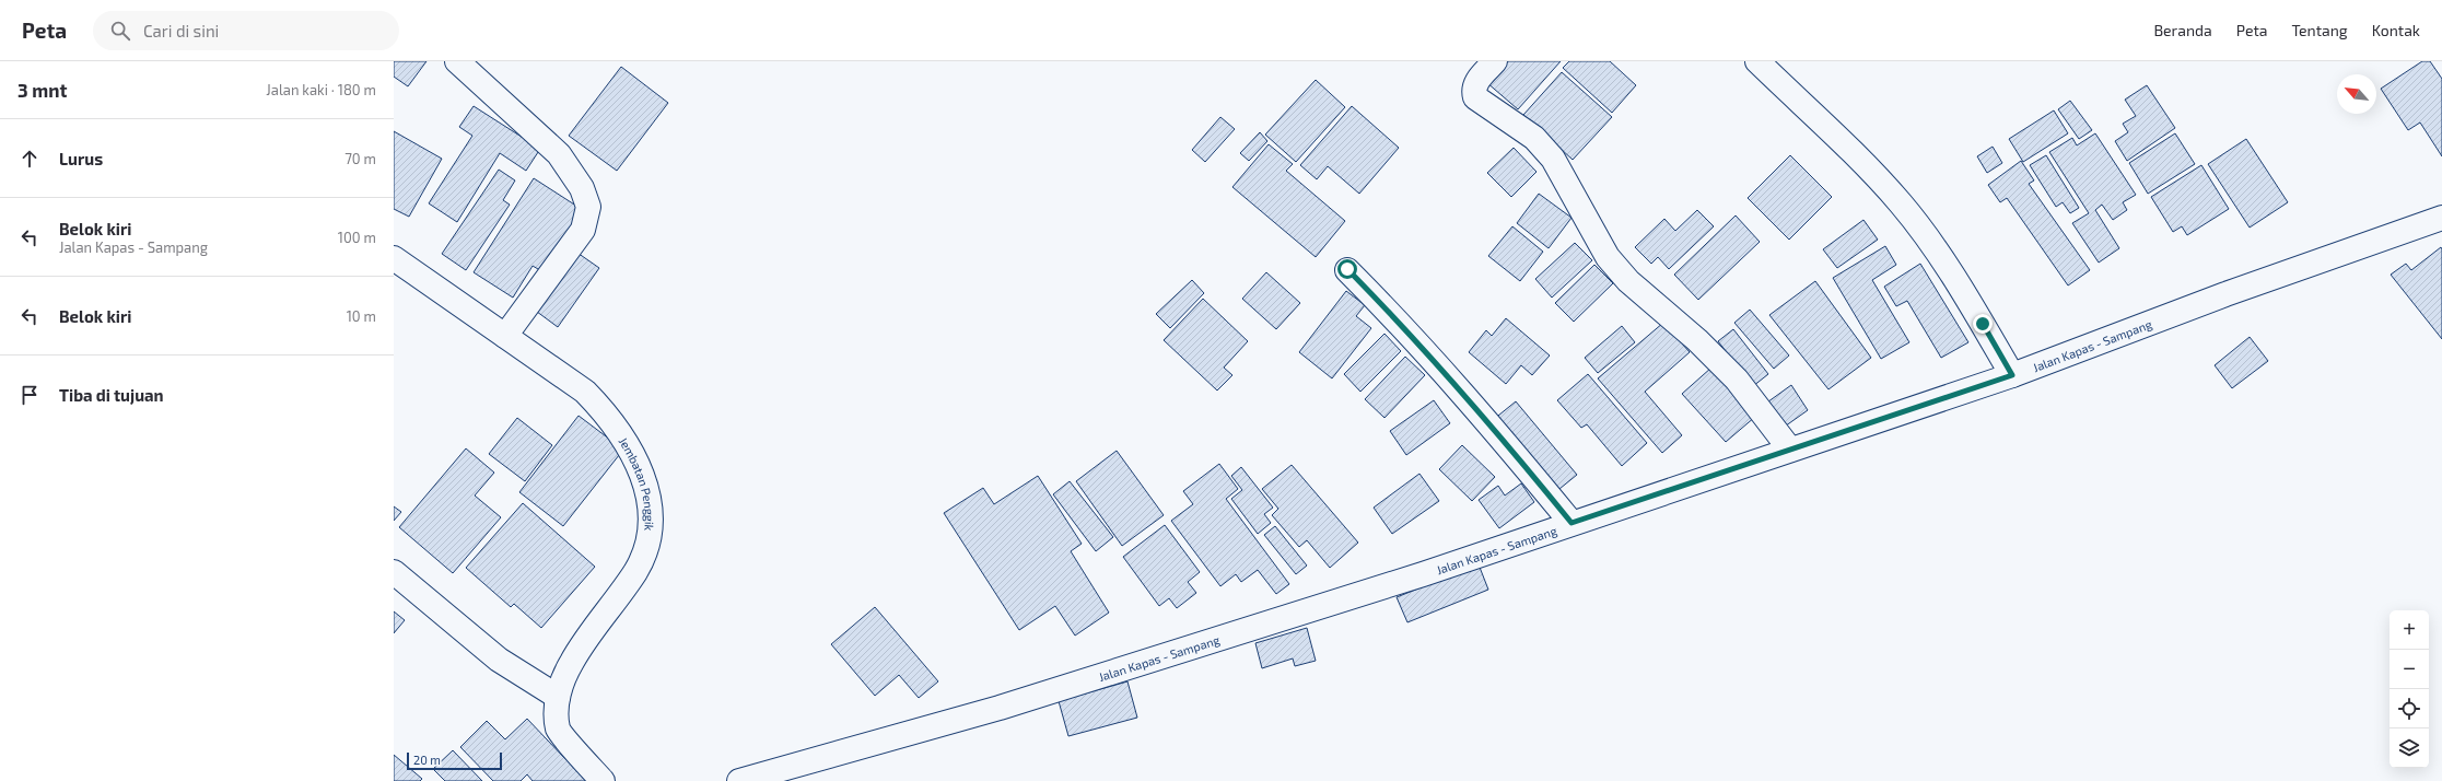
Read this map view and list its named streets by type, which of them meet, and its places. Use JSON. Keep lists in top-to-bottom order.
{
  "streets": {
    "street": ["Jalan Kapas - Sampang", "Jembatan Penggik"]
  },
  "scale_bar": "20 m",
  "north": "top left",
  "page": {
    "header": "Peta",
    "search": "Cari di sini",
    "nav": [
      "Beranda",
      "Peta",
      "Tentang",
      "Kontak"
    ],
    "heading": ["3 mnt", "Jalan kaki · 180 m"],
    "list": [
      ["Lurus", "70 m"],
      ["Belok kiri", "Jalan Kapas - Sampang", "100 m"],
      ["Belok kiri", "10 m"],
      "Tiba di tujuan"
    ],
    "map_buttons": ["+", "−"],
    "scale": "20 m"
  }
}
